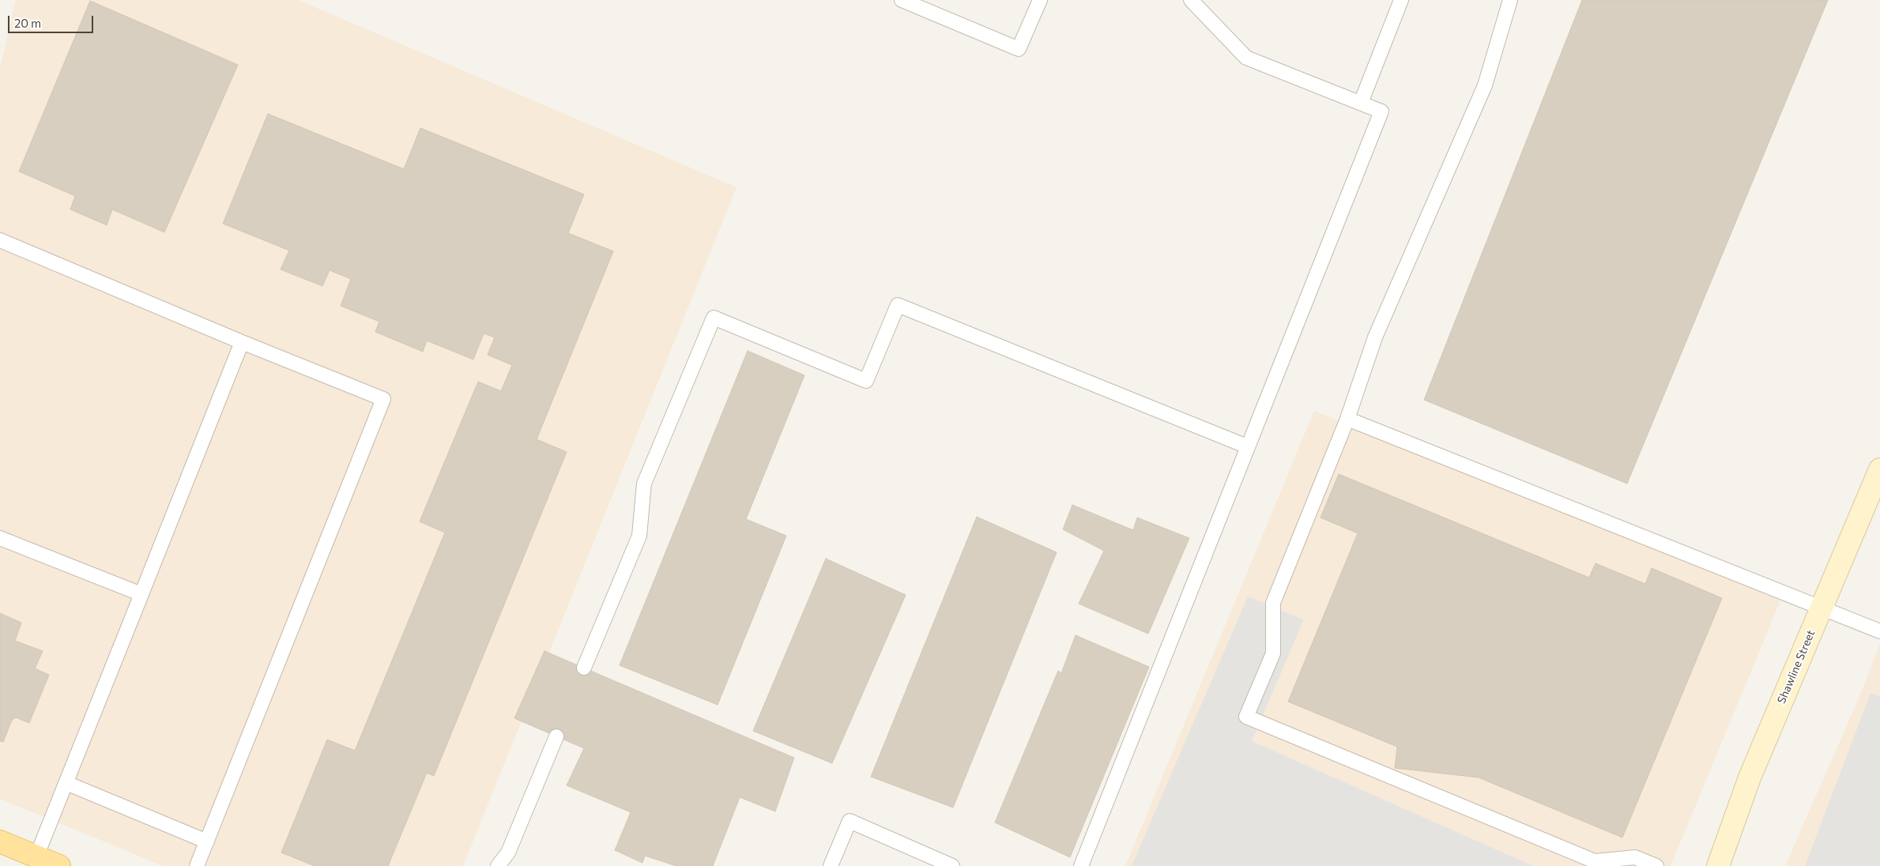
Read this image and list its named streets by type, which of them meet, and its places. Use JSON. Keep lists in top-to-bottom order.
{
  "streets": {
    "street": ["Shawline Street"]
  },
  "scale_bar": "20 m"
}
